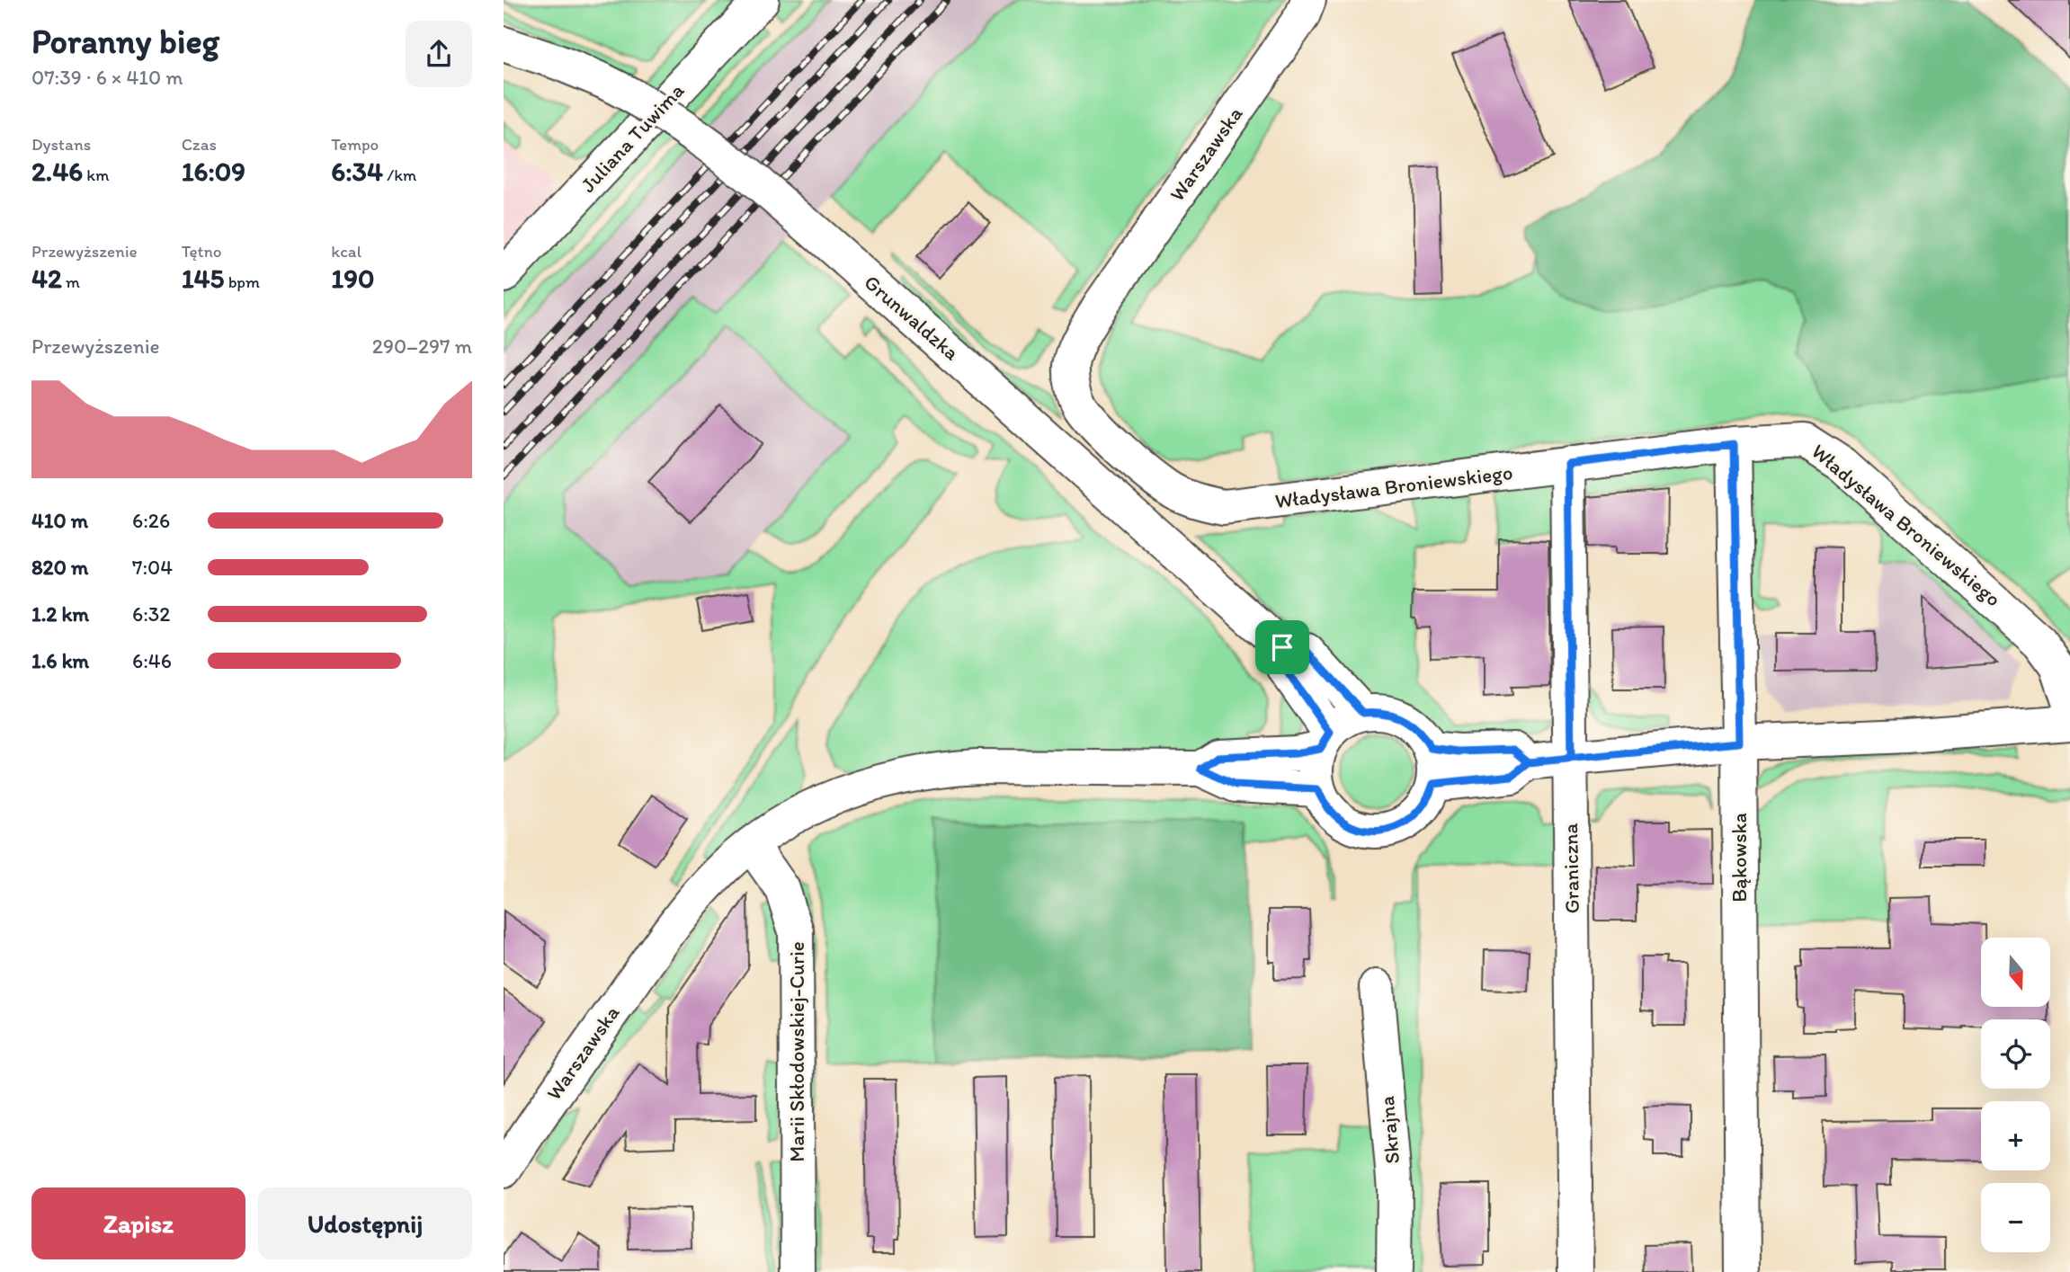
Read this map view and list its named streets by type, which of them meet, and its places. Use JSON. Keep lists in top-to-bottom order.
{
  "streets": {
    "street": [
      "Juliana Tuwima",
      "Warszawska",
      "Grunwaldzka",
      "Władysława Broniewskiego",
      "Bąkowska",
      "Graniczna",
      "Marii Skłodowskiej-Curie",
      "Skrajna"
    ]
  },
  "crossings": [
    ["Warszawska", "Władysława Broniewskiego"],
    ["Warszawska", "Marii Skłodowskiej-Curie"],
    ["Władysława Broniewskiego", "Bąkowska"],
    ["Władysława Broniewskiego", "Graniczna"]
  ],
  "north": "bottom",
  "page": {
    "heading": ["Poranny bieg", "07:39 · 6 × 410 m"],
    "stats": [
      ["Dystans", "2.46 km"],
      ["Czas", "16:09"],
      ["Tempo", "6:34 /km"],
      ["Przewyższenie", "42 m"],
      ["Tętno", "145 bpm"],
      ["kcal", "190"]
    ],
    "chart": ["Przewyższenie", "290–297 m"],
    "list": [
      {
        "name": "410 m",
        "note": "6:26"
      },
      {
        "name": "820 m",
        "note": "7:04"
      },
      {
        "name": "1.2 km",
        "note": "6:32"
      },
      {
        "name": "1.6 km",
        "note": "6:46"
      }
    ],
    "map_buttons": ["+", "−"],
    "buttons": ["Zapisz", "Udostępnij"]
  }
}
